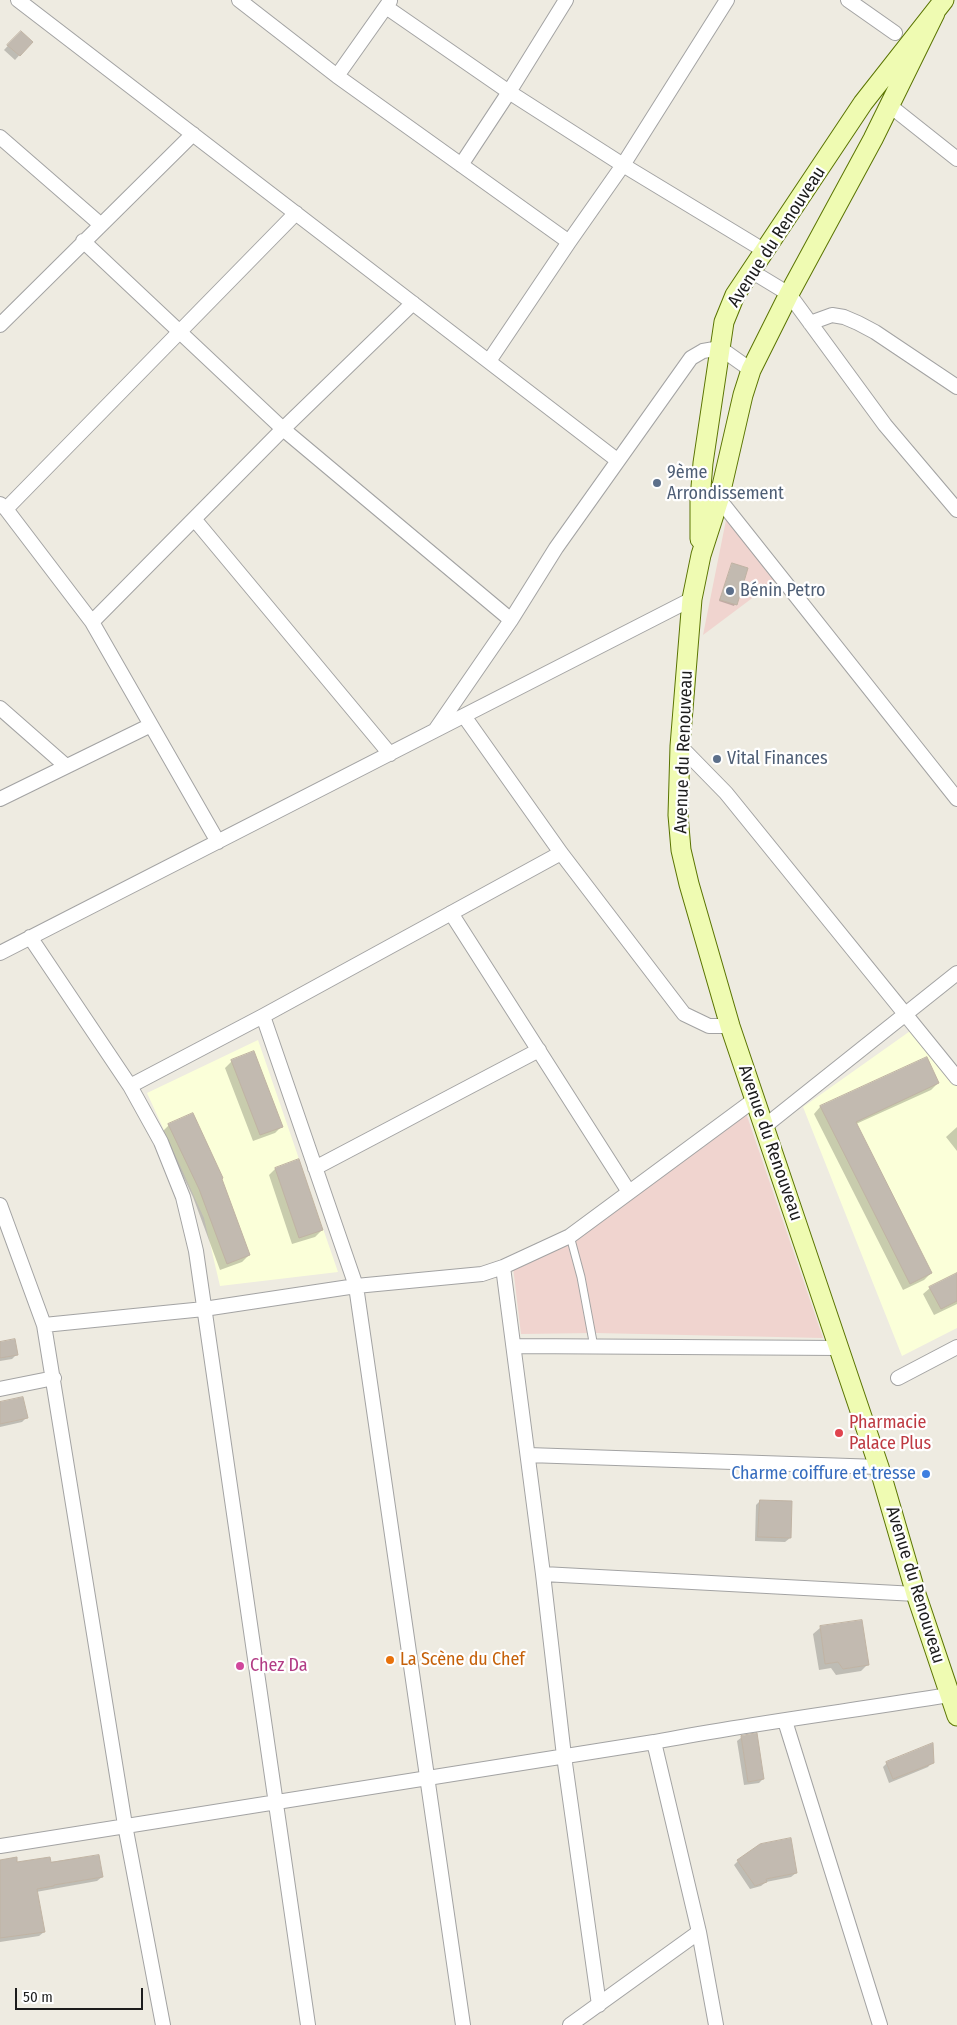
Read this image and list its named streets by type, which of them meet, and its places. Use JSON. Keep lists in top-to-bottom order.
{
  "streets": {
    "main road": ["Avenue du Renouveau"]
  },
  "places": [
    "9ème Arrondissement",
    "Bénin Petro",
    "Vital Finances",
    "Pharmacie Palace Plus",
    "Charme coiffure et tresse",
    "La Scène du Chef",
    "Chez Da"
  ],
  "scale_bar": "50 m"
}
